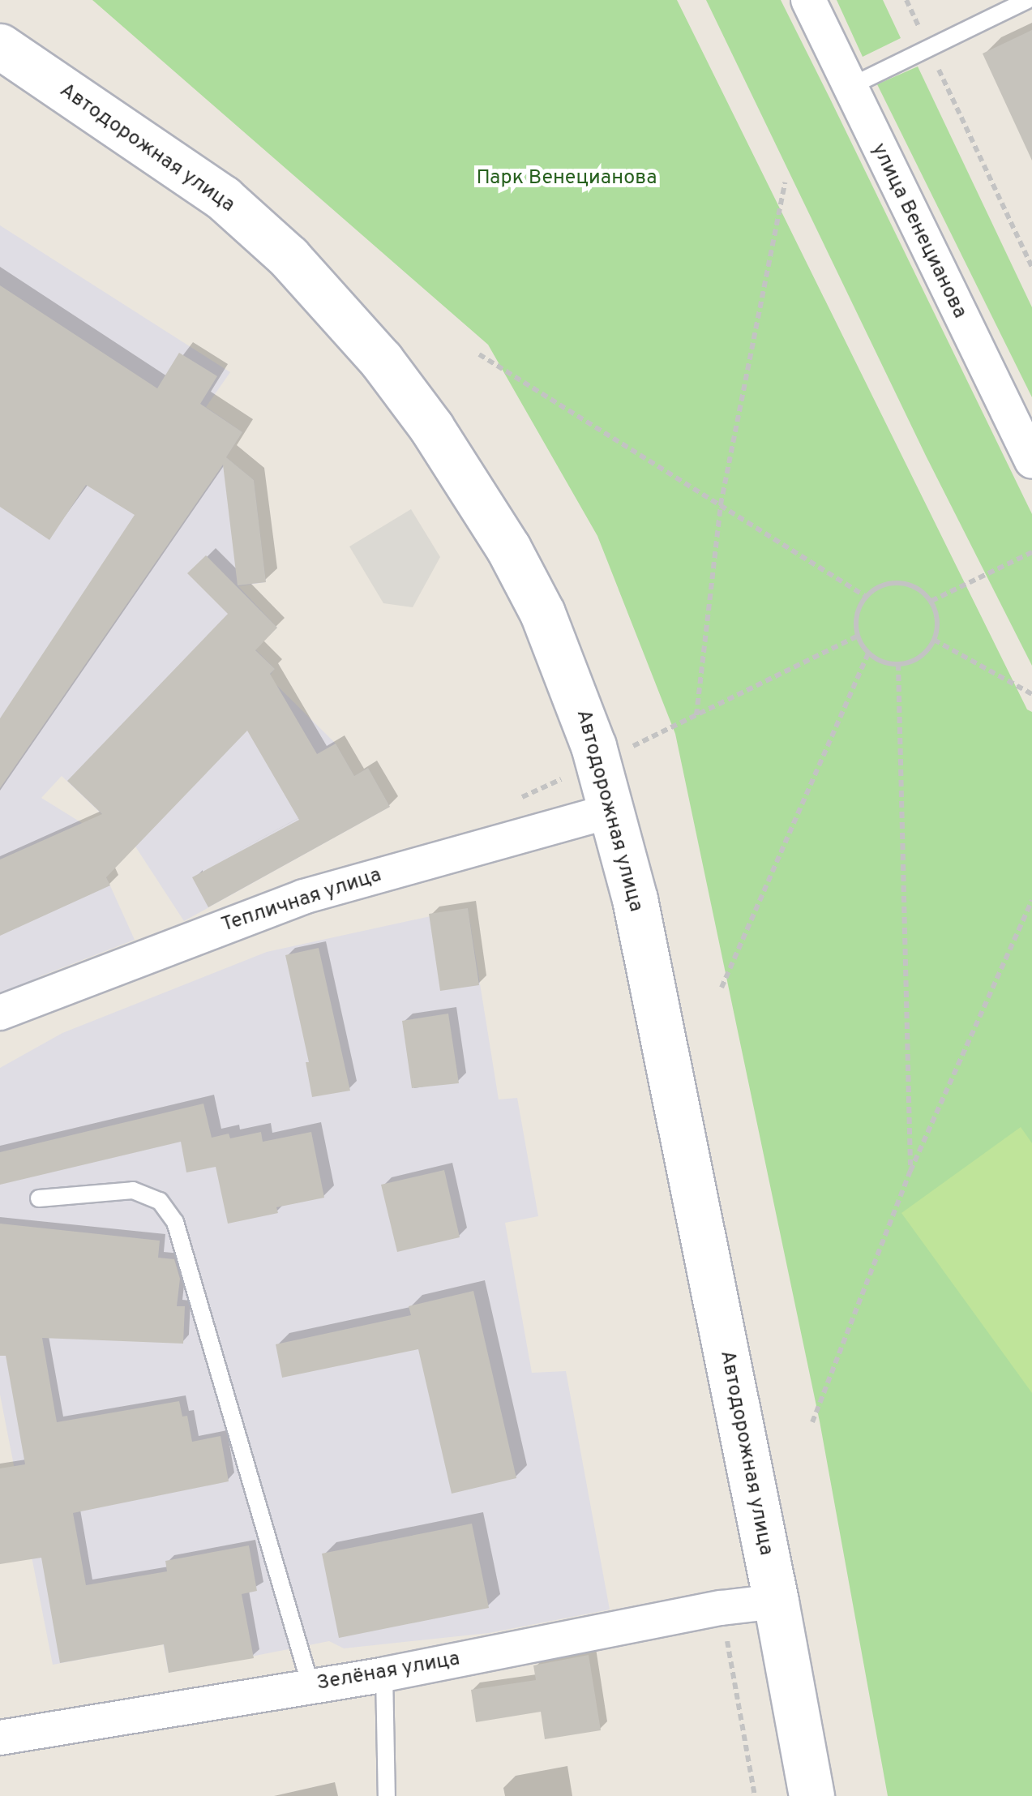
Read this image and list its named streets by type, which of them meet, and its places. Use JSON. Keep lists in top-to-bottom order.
{
  "streets": {
    "main road": ["Автодорожная улица"],
    "street": ["улица Венецианова", "Тепличная улица", "Зелёная улица"]
  },
  "crossings": [
    ["Автодорожная улица", "Тепличная улица"],
    ["Автодорожная улица", "Зелёная улица"]
  ],
  "parks": ["Парк Венецианова"]
}
